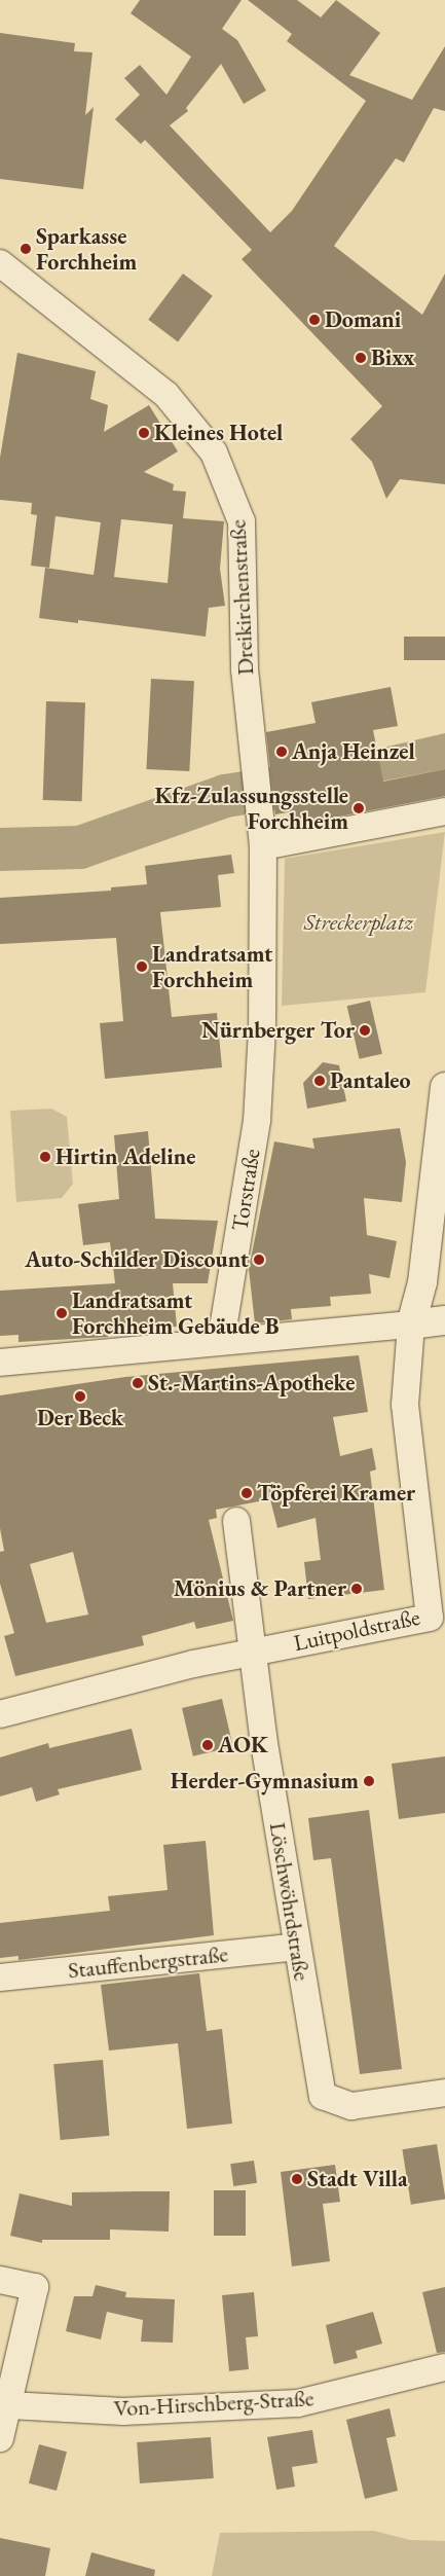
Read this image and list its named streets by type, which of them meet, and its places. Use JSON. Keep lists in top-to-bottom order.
{
  "streets": {
    "street": [
      "Dreikirchenstraße",
      "Torstraße",
      "Luitpoldstraße",
      "Löschwöhrdstraße",
      "Stauffenbergstraße",
      "Von-Hirschberg-Straße"
    ]
  },
  "crossings": [
    ["Dreikirchenstraße", "Torstraße"],
    ["Luitpoldstraße", "Löschwöhrdstraße"],
    ["Löschwöhrdstraße", "Stauffenbergstraße"]
  ],
  "parks": ["Streckerplatz"],
  "places": [
    "Sparkasse Forchheim",
    "Domani",
    "Bixx",
    "Kleines Hotel",
    "Anja Heinzel",
    "Kfz-Zulassungsstelle Forchheim",
    "Landratsamt Forchheim",
    "Nürnberger Tor",
    "Pantaleo",
    "Hirtin Adeline",
    "Auto-Schilder Discount",
    "Landratsamt Forchheim Gebäude B",
    "St.-Martins-Apotheke",
    "Der Beck",
    "Töpferei Kramer",
    "Mönius & Partner",
    "AOK",
    "Herder-Gymnasium",
    "Stadt Villa"
  ]
}
